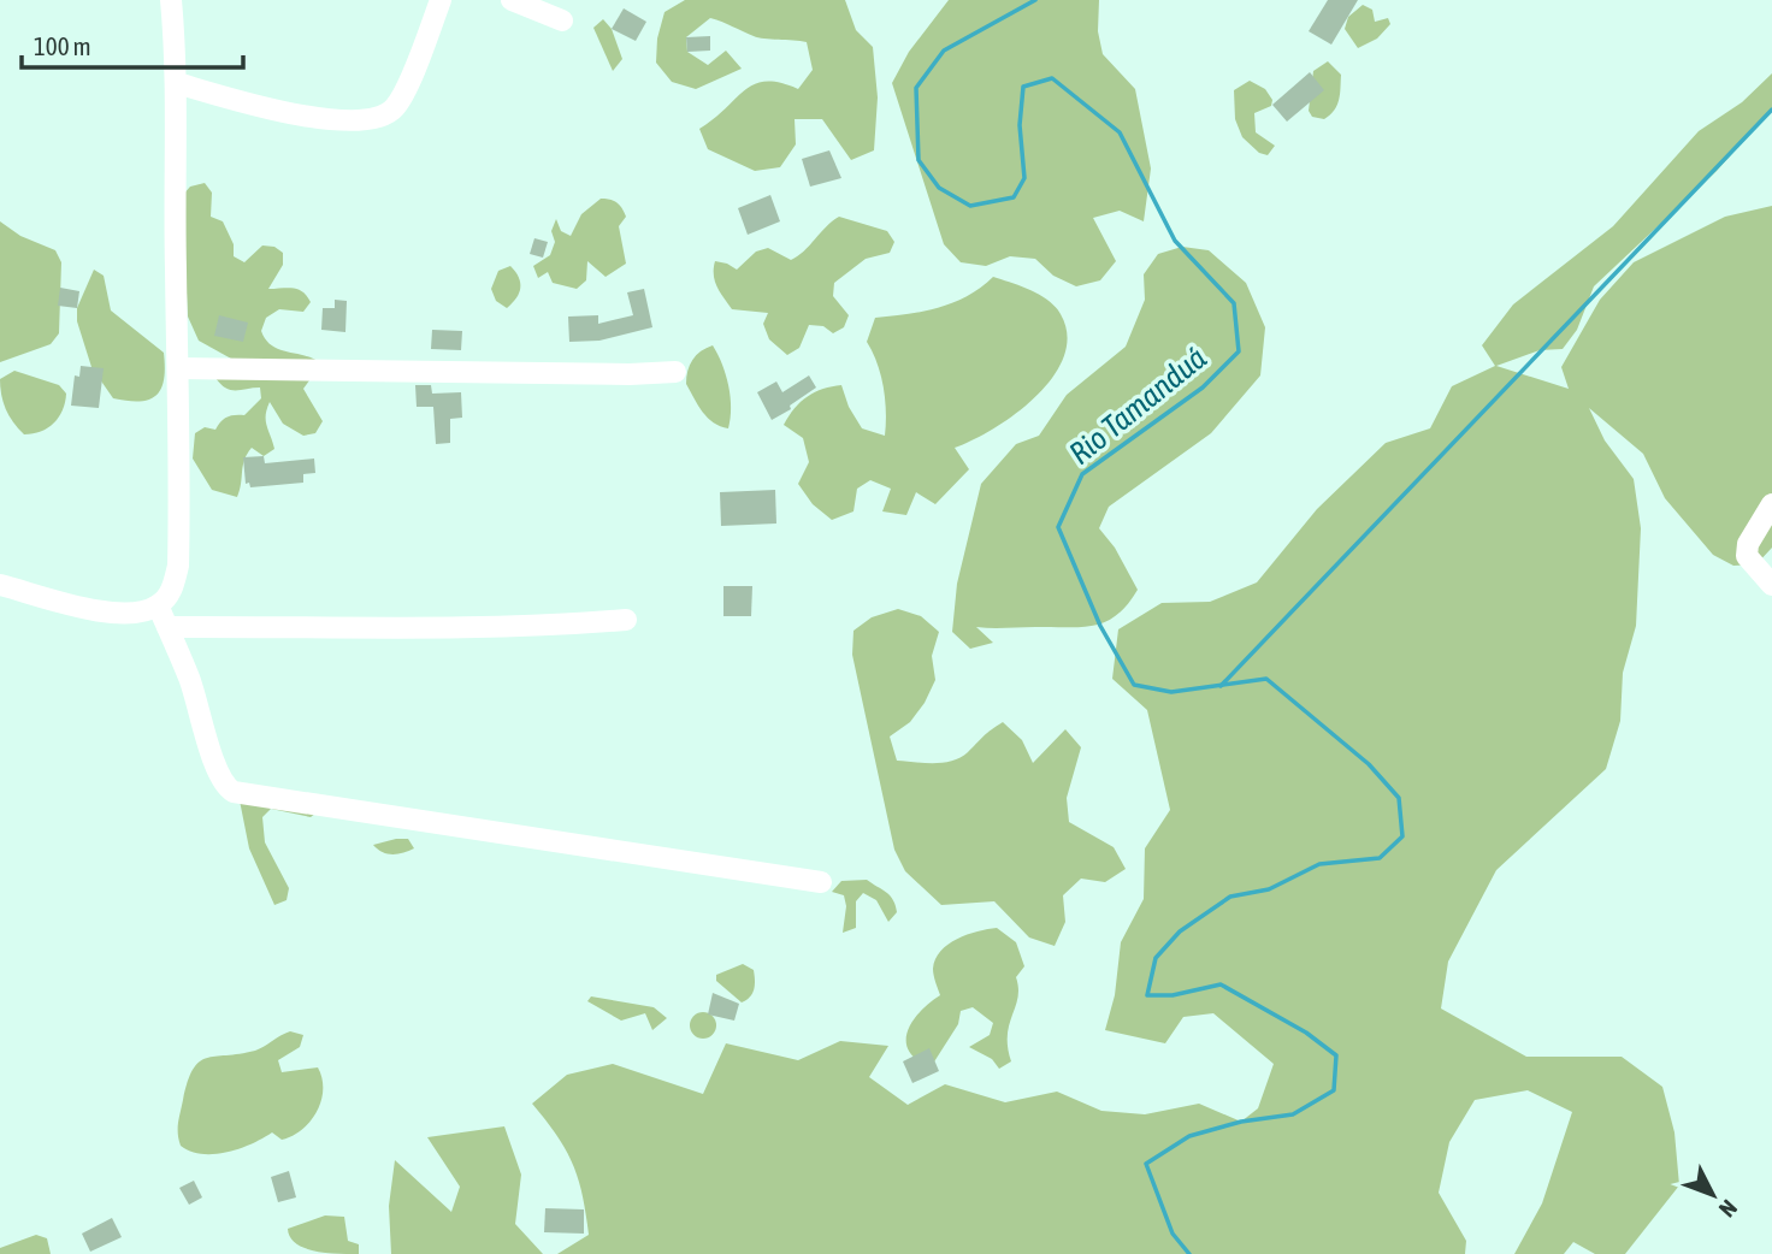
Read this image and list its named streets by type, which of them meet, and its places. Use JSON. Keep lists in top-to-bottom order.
{
  "water": ["Rio Tamanduá"],
  "scale_bar": "100 m",
  "north": "bottom right"
}
